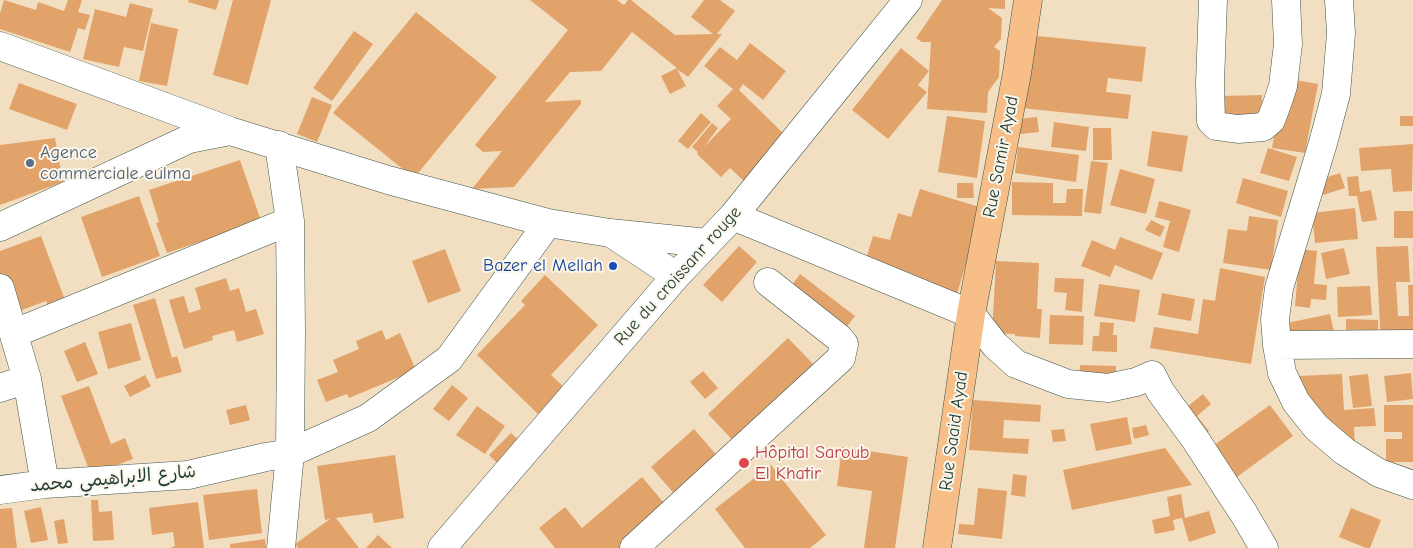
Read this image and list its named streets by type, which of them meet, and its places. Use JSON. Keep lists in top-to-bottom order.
{
  "streets": {
    "main road": ["Rue Samir Ayad", "Rue Saaid Ayad"],
    "street": ["Rue du croissanr rouge", "شارع الابراهيمي محمد"]
  },
  "crossings": [
    ["Rue Samir Ayad", "Rue Saaid Ayad"]
  ],
  "places": ["Agence commerciale eulma", "Bazer el Mellah", "Hôpital Saroub El Khatir"]
}
